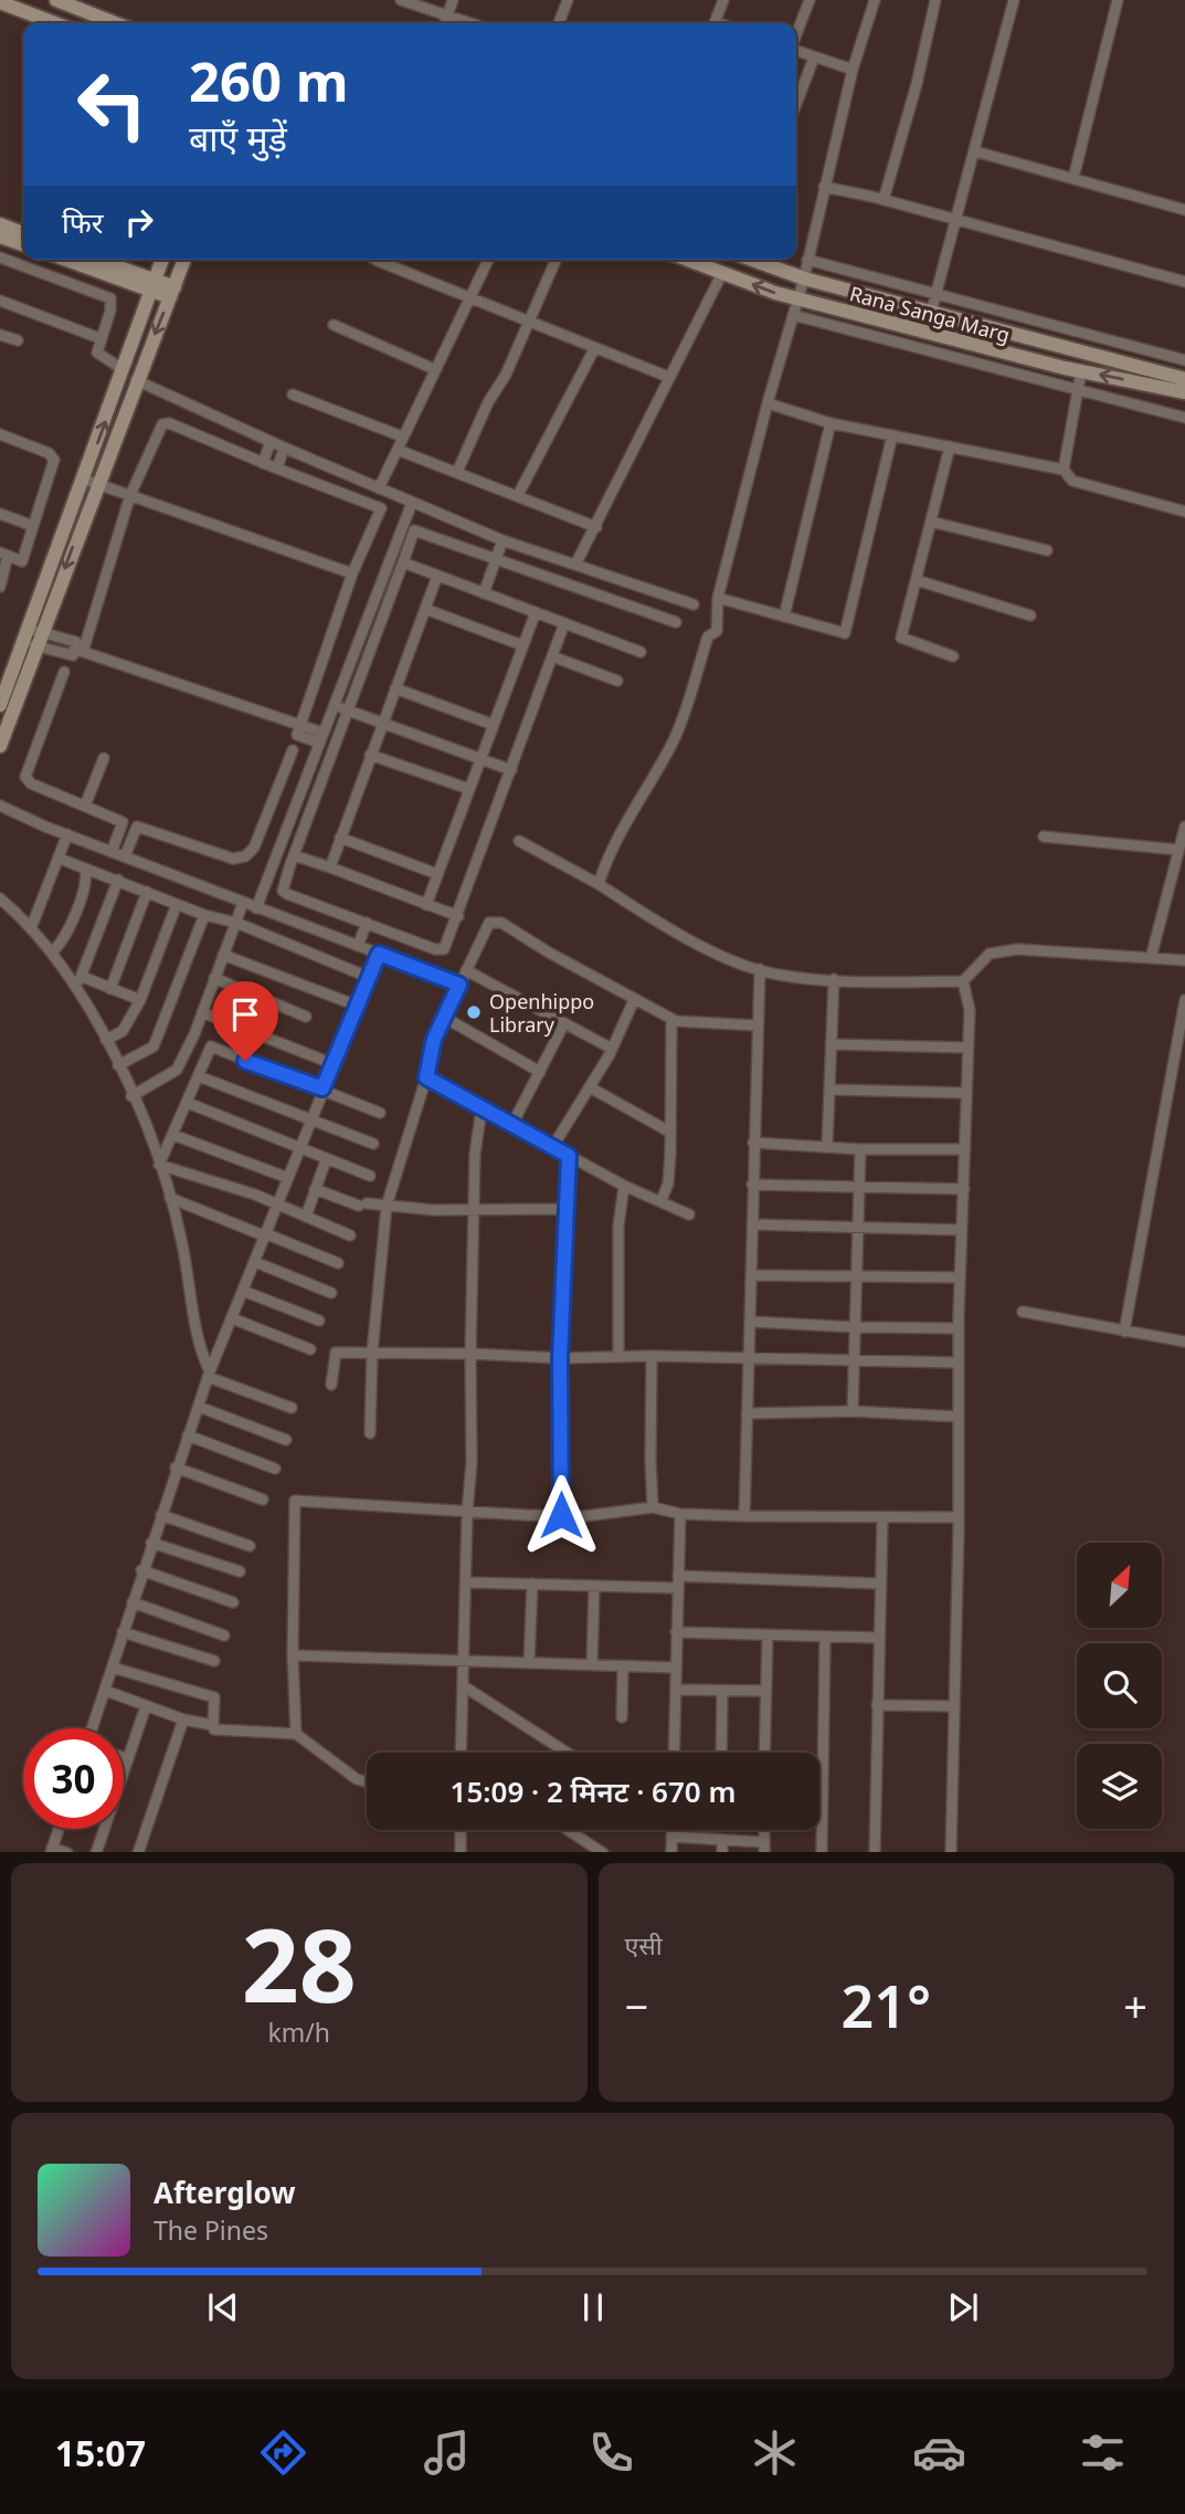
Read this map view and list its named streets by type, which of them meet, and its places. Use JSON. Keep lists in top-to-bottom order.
{
  "streets": {
    "main road": ["Rana Sanga Marg"]
  },
  "places": ["Openhippo Library"],
  "north": "top right",
  "page": {
    "turn": ["260 m", "बाएँ मुड़ें"],
    "then": "फिर",
    "limit": "30",
    "trip": "15:09 · 2 मिनट · 670 m",
    "tile": [
      ["28", "km/h"],
      "एसी"
    ],
    "heat": ["−", "21°", "+"],
    "song": ["Afterglow", "The Pines"],
    "tabs": "15:07"
  }
}
